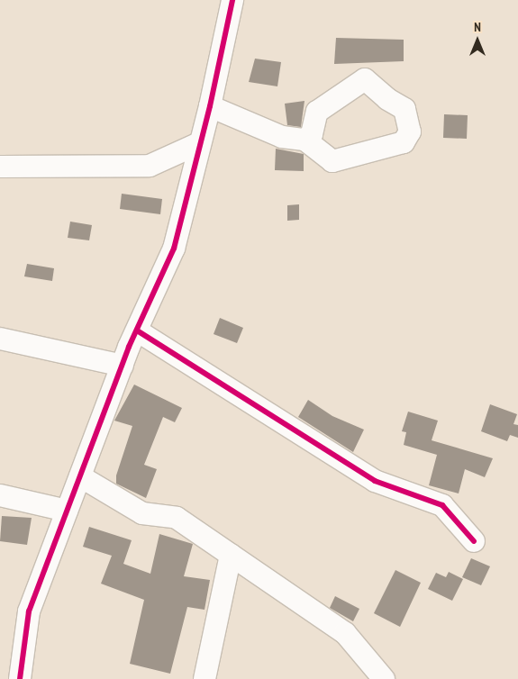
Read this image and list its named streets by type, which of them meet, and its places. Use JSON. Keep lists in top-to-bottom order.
{
  "north": "top"
}
